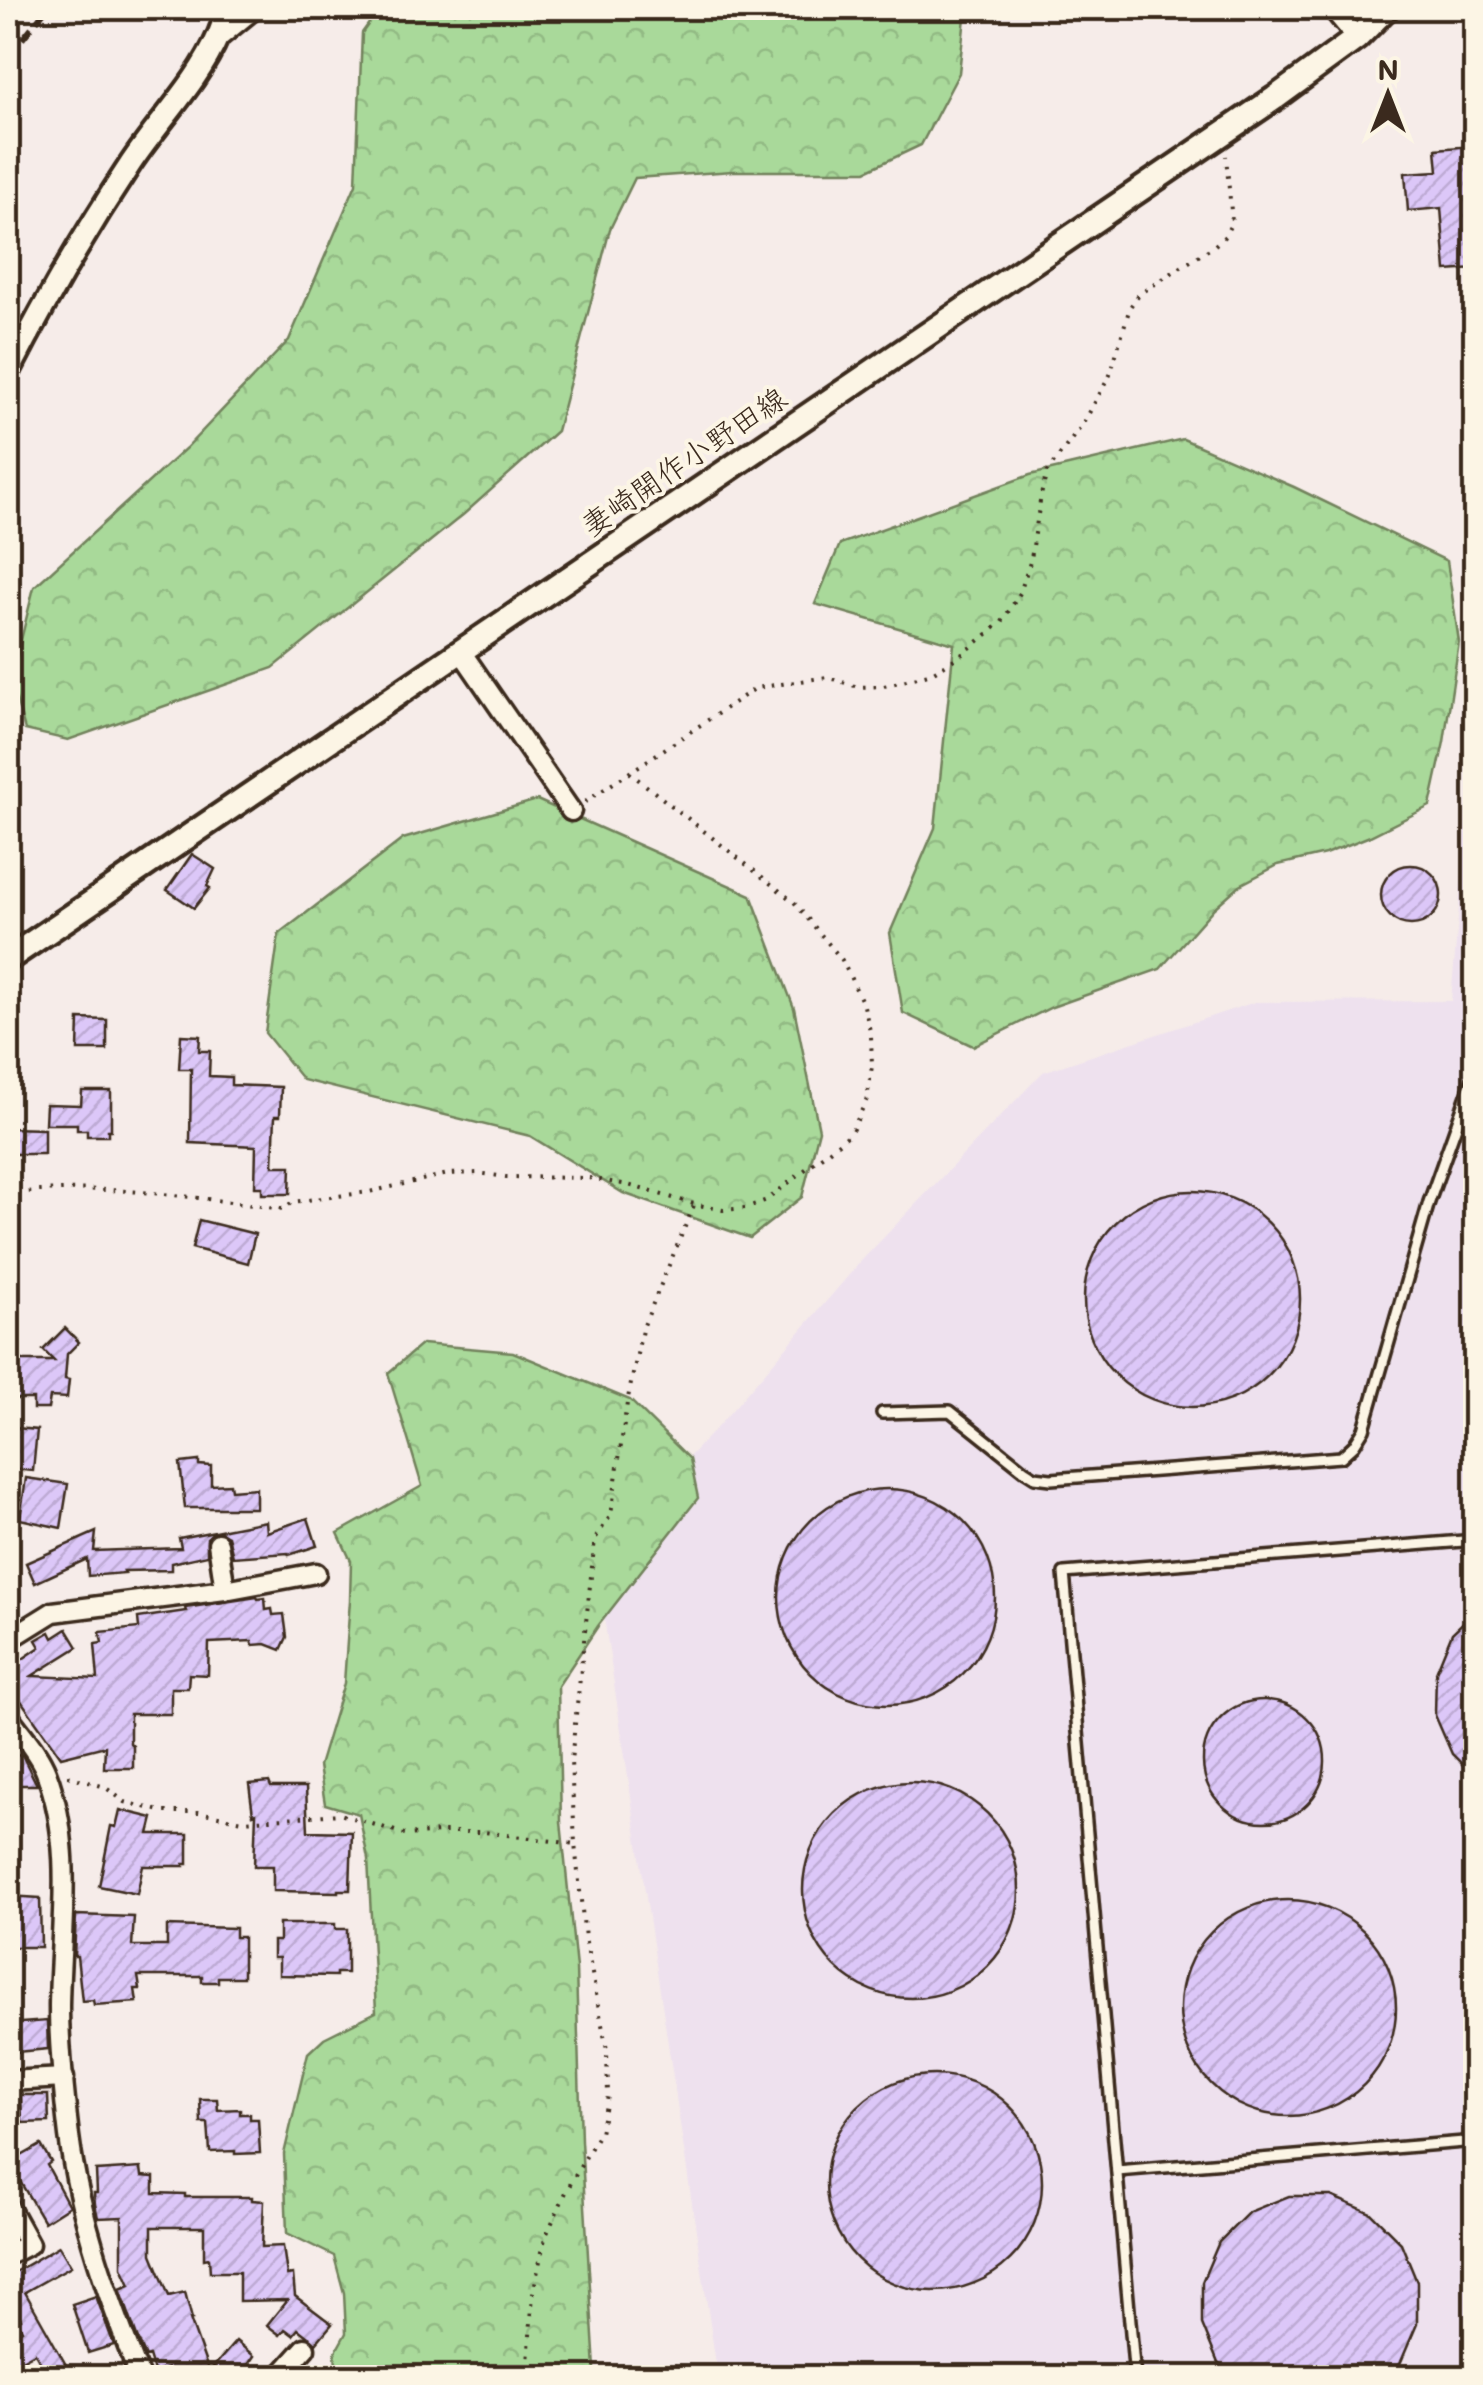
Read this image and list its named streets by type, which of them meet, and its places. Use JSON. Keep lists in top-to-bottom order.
{
  "streets": {
    "main road": ["妻崎開作小野田線"]
  },
  "north": "top"
}
